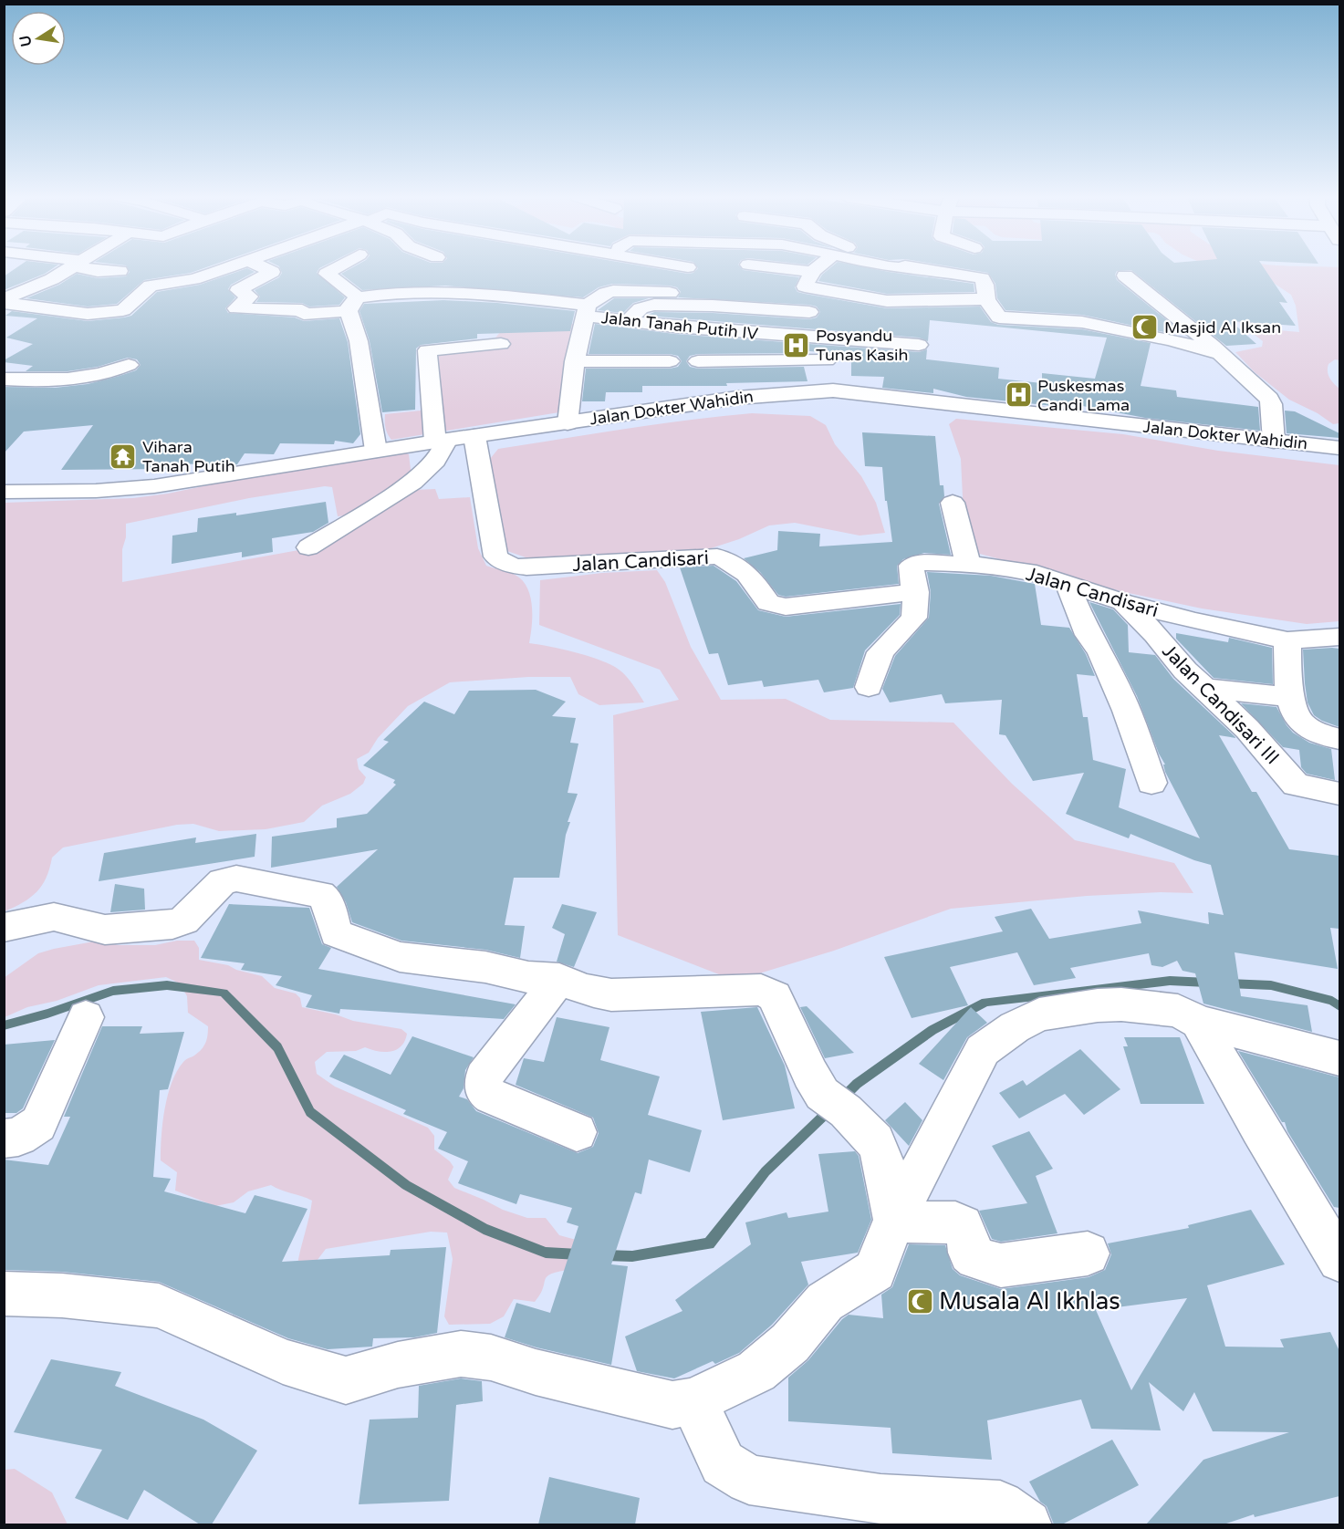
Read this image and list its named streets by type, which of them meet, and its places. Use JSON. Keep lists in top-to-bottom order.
{
  "streets": {
    "main road": [
      "Jalan Tanah Putih IV",
      "Jalan Dokter Wahidin",
      "Jalan Candisari",
      "Jalan Candisari III"
    ]
  },
  "crossings": [
    ["Jalan Dokter Wahidin", "Jalan Candisari"],
    ["Jalan Candisari", "Jalan Candisari III"]
  ],
  "places": {
    "mosque": ["Masjid Al Iksan", "Musala Al Ikhlas"],
    "hospital": ["Posyandu Tunas Kasih", "Puskesmas Candi Lama"],
    "temple": ["Vihara Tanah Putih"]
  },
  "north": "left"
}
